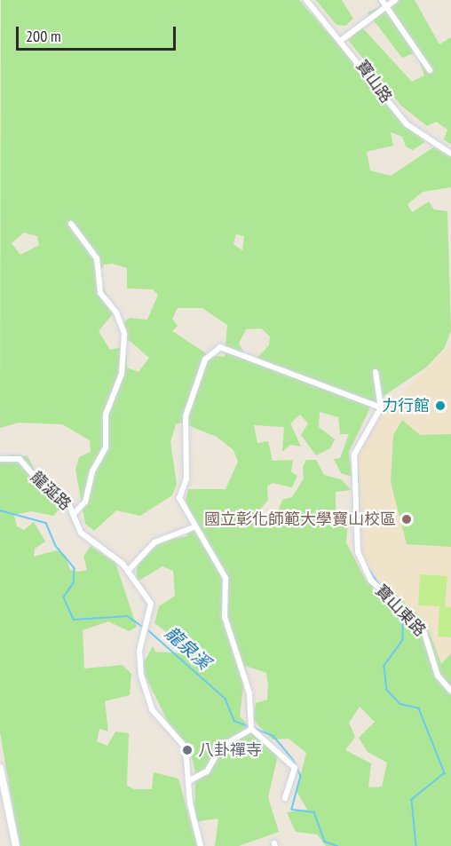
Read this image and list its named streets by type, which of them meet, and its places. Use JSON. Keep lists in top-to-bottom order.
{
  "streets": {
    "street": ["寶山路", "龍涎路", "寶山東路"]
  },
  "water": ["龍泉溪"],
  "places": ["力行館", "國立彰化師範大學寶山校區", "八卦禪寺"],
  "scale_bar": "200 m"
}
